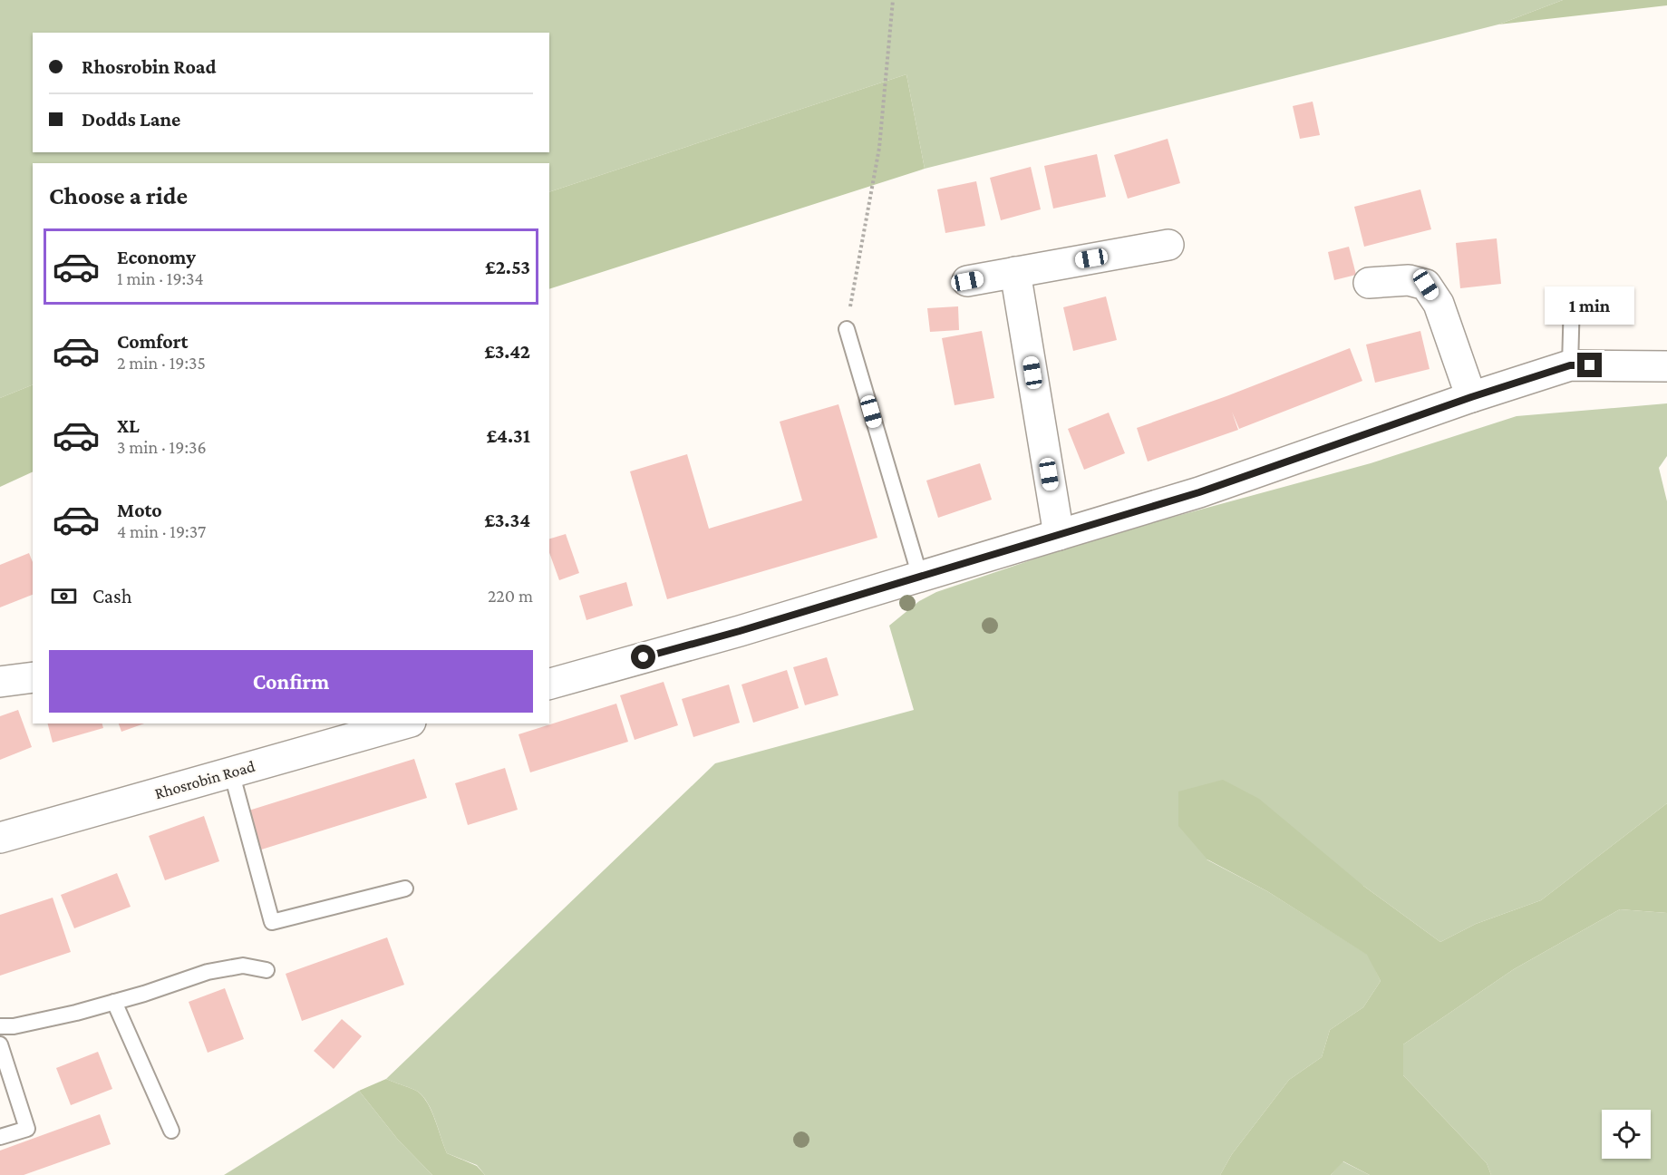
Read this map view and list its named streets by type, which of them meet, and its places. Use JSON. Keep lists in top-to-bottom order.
{
  "streets": {
    "street": ["Rhosrobin Road"]
  },
  "page": {
    "banner": ["Rhosrobin Road", "Dodds Lane"],
    "heading": "Choose a ride",
    "list": [
      {
        "name": "Economy",
        "note": "1 min · 19:34",
        "value": "£2.53"
      },
      {
        "name": "Comfort",
        "note": "2 min · 19:35",
        "value": "£3.42"
      },
      {
        "name": "XL",
        "note": "3 min · 19:36",
        "value": "£4.31"
      },
      {
        "name": "Moto",
        "note": "4 min · 19:37",
        "value": "£3.34"
      }
    ],
    "bubble": "1 min",
    "pay": ["Cash", "220 m"],
    "buttons": "Confirm"
  }
}
